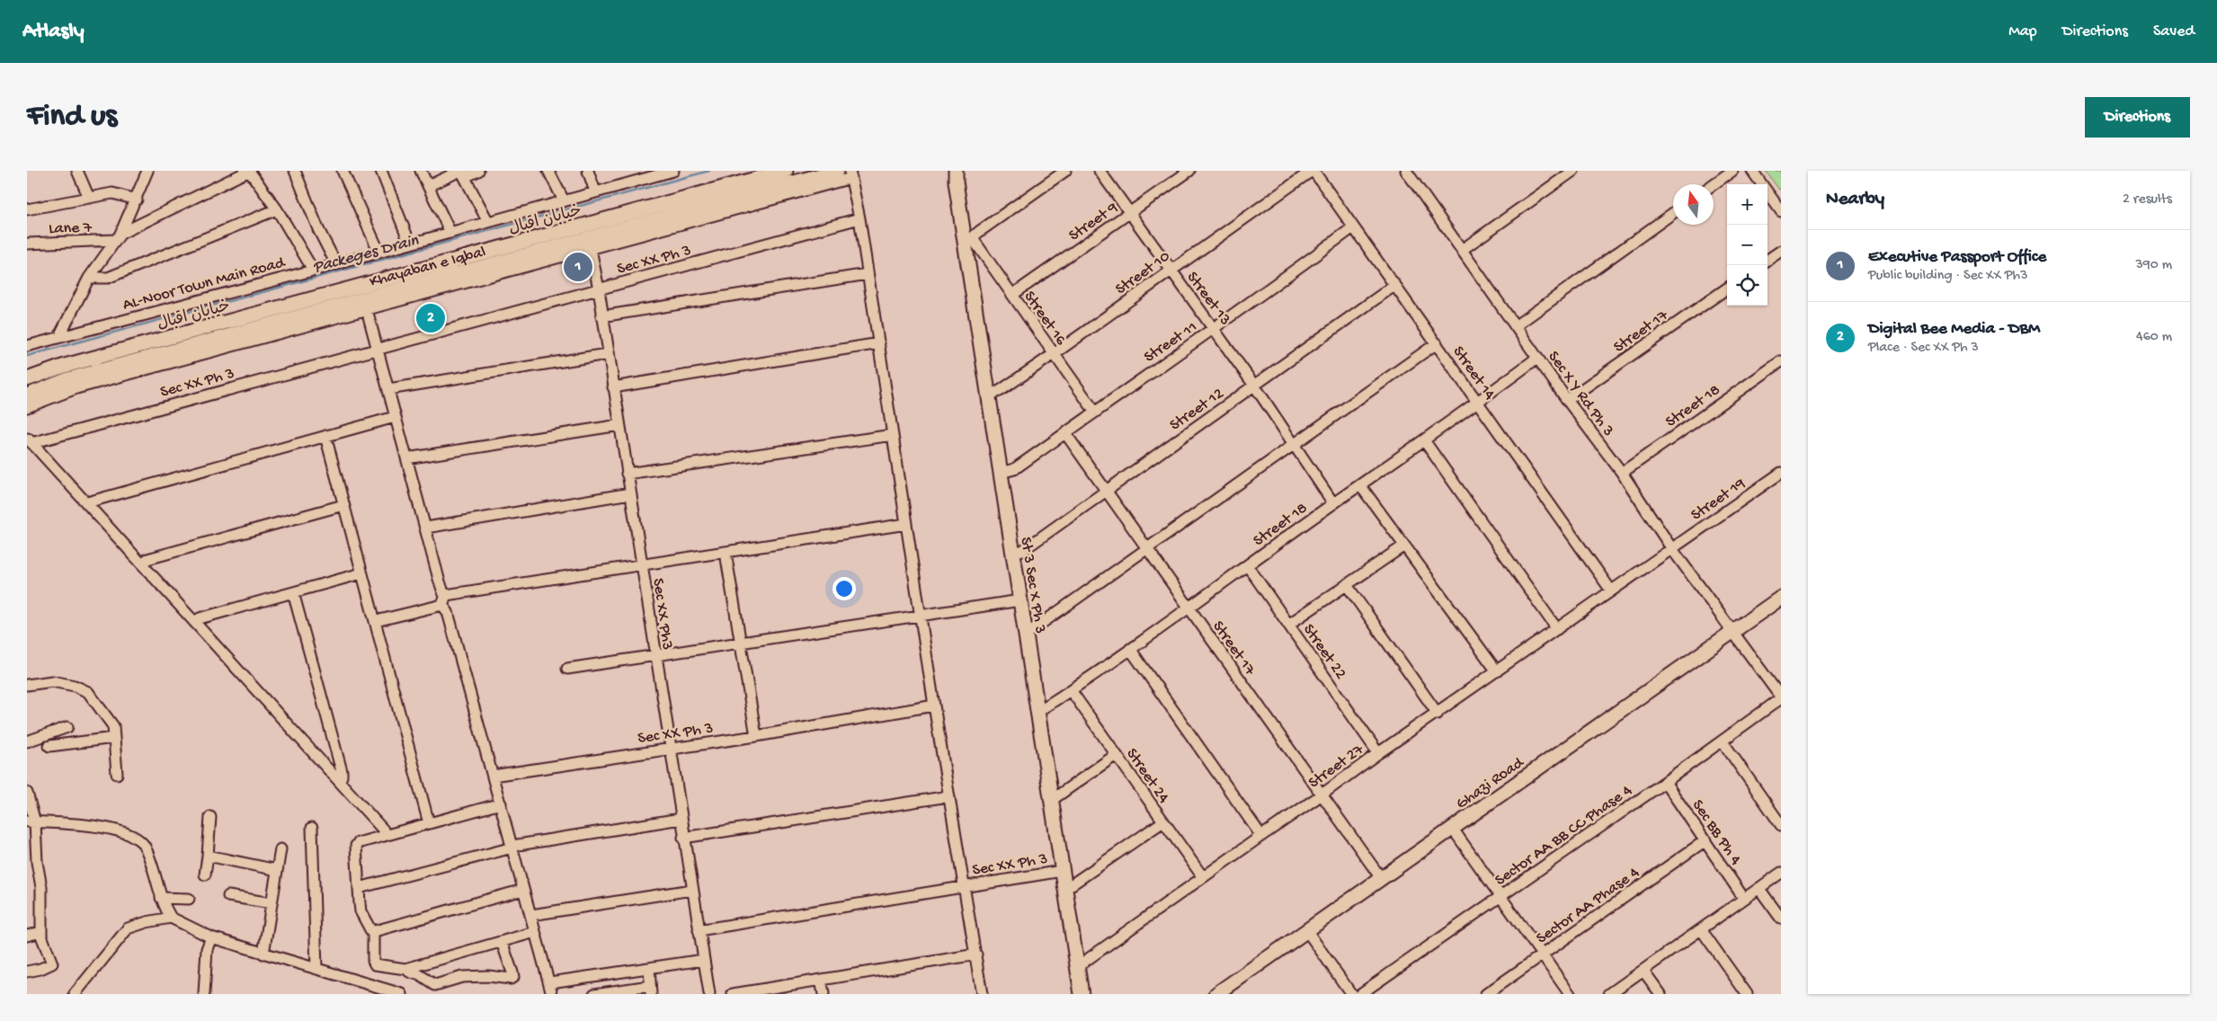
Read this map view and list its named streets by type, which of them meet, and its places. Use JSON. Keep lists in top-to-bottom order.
{
  "streets": {
    "main road": [
      "خیابان اقبال",
      "Khayaban e Iqbal",
      "St 3 Sec X Ph 3",
      "Ghazi Road"
    ],
    "street": [
      "Street 9",
      "Lane 7",
      "Sec XX Ph 3",
      "Street 10",
      "AL-Noor Town Main Road",
      "Street 13",
      "Street 16",
      "Street 17",
      "Street 11",
      "Street 14",
      "Sec X Y Rd Ph 3",
      "Street 18",
      "Street 12",
      "Street 19",
      "Sec XX Ph3",
      "Street 22",
      "Street 27",
      "Street 24",
      "Sec BB Ph 4",
      "Sector AA BB CC Phase 4",
      "Sector AA Phase 4"
    ]
  },
  "crossings": [
    ["Street 9", "Street 13"],
    ["Street 9", "Street 16"],
    ["Sec XX Ph 3", "St 3 Sec X Ph 3"],
    ["Sec XX Ph 3", "Sec XX Ph3"],
    ["Khayaban e Iqbal", "Sec XX Ph3"],
    ["Street 10", "Street 13"],
    ["Street 10", "Street 16"],
    ["Street 10", "Street 14"],
    ["Street 10", "St 3 Sec X Ph 3"],
    ["Street 13", "Street 11"],
    ["Street 13", "Street 18"],
    ["Street 13", "Street 12"],
    ["Street 16", "Street 11"],
    ["Street 16", "St 3 Sec X Ph 3"],
    ["Street 17", "Street 11"],
    ["Street 17", "Sec X Y Rd Ph 3"],
    ["Street 17", "Street 18"],
    ["Street 17", "Street 12"],
    ["Street 17", "Street 27"],
    ["Street 17", "Ghazi Road"],
    ["Street 11", "Street 14"],
    ["Street 11", "St 3 Sec X Ph 3"],
    ["Street 14", "Street 18"],
    ["Street 14", "Street 12"],
    ["Street 14", "Street 19"],
    ["Street 14", "Street 27"],
    ["Sec X Y Rd Ph 3", "Street 18"],
    ["Sec X Y Rd Ph 3", "Street 19"],
    ["Sec X Y Rd Ph 3", "Ghazi Road"],
    ["Sec X Y Rd Ph 3", "Sector AA BB CC Phase 4"],
    ["Street 18", "St 3 Sec X Ph 3"],
    ["Street 18", "Street 22"],
    ["Street 18", "Street 24"],
    ["Street 12", "St 3 Sec X Ph 3"],
    ["Street 19", "Street 27"],
    ["St 3 Sec X Ph 3", "Street 27"],
    ["Street 22", "Street 27"],
    ["Street 27", "Street 24"],
    ["Sec BB Ph 4", "Sector AA BB CC Phase 4"],
    ["Sec BB Ph 4", "Sector AA Phase 4"]
  ],
  "water": ["Packeges Drain"],
  "north": "top",
  "page": {
    "header": "Atlasly",
    "nav": ["Map", "Directions", "Saved"],
    "buttons": "Directions",
    "title": "Find us",
    "heading": ["Nearby", "2 results"],
    "map_buttons": ["+", "−"],
    "list": [
      {
        "mark": "1",
        "name": "Executive Passport Office",
        "note": "Public building · Sec XX Ph3",
        "value": "390 m"
      },
      {
        "mark": "2",
        "name": "Digital Bee Media - DBM",
        "note": "Place · Sec XX Ph 3",
        "value": "460 m"
      }
    ],
    "pins": ["1", "2"]
  }
}
